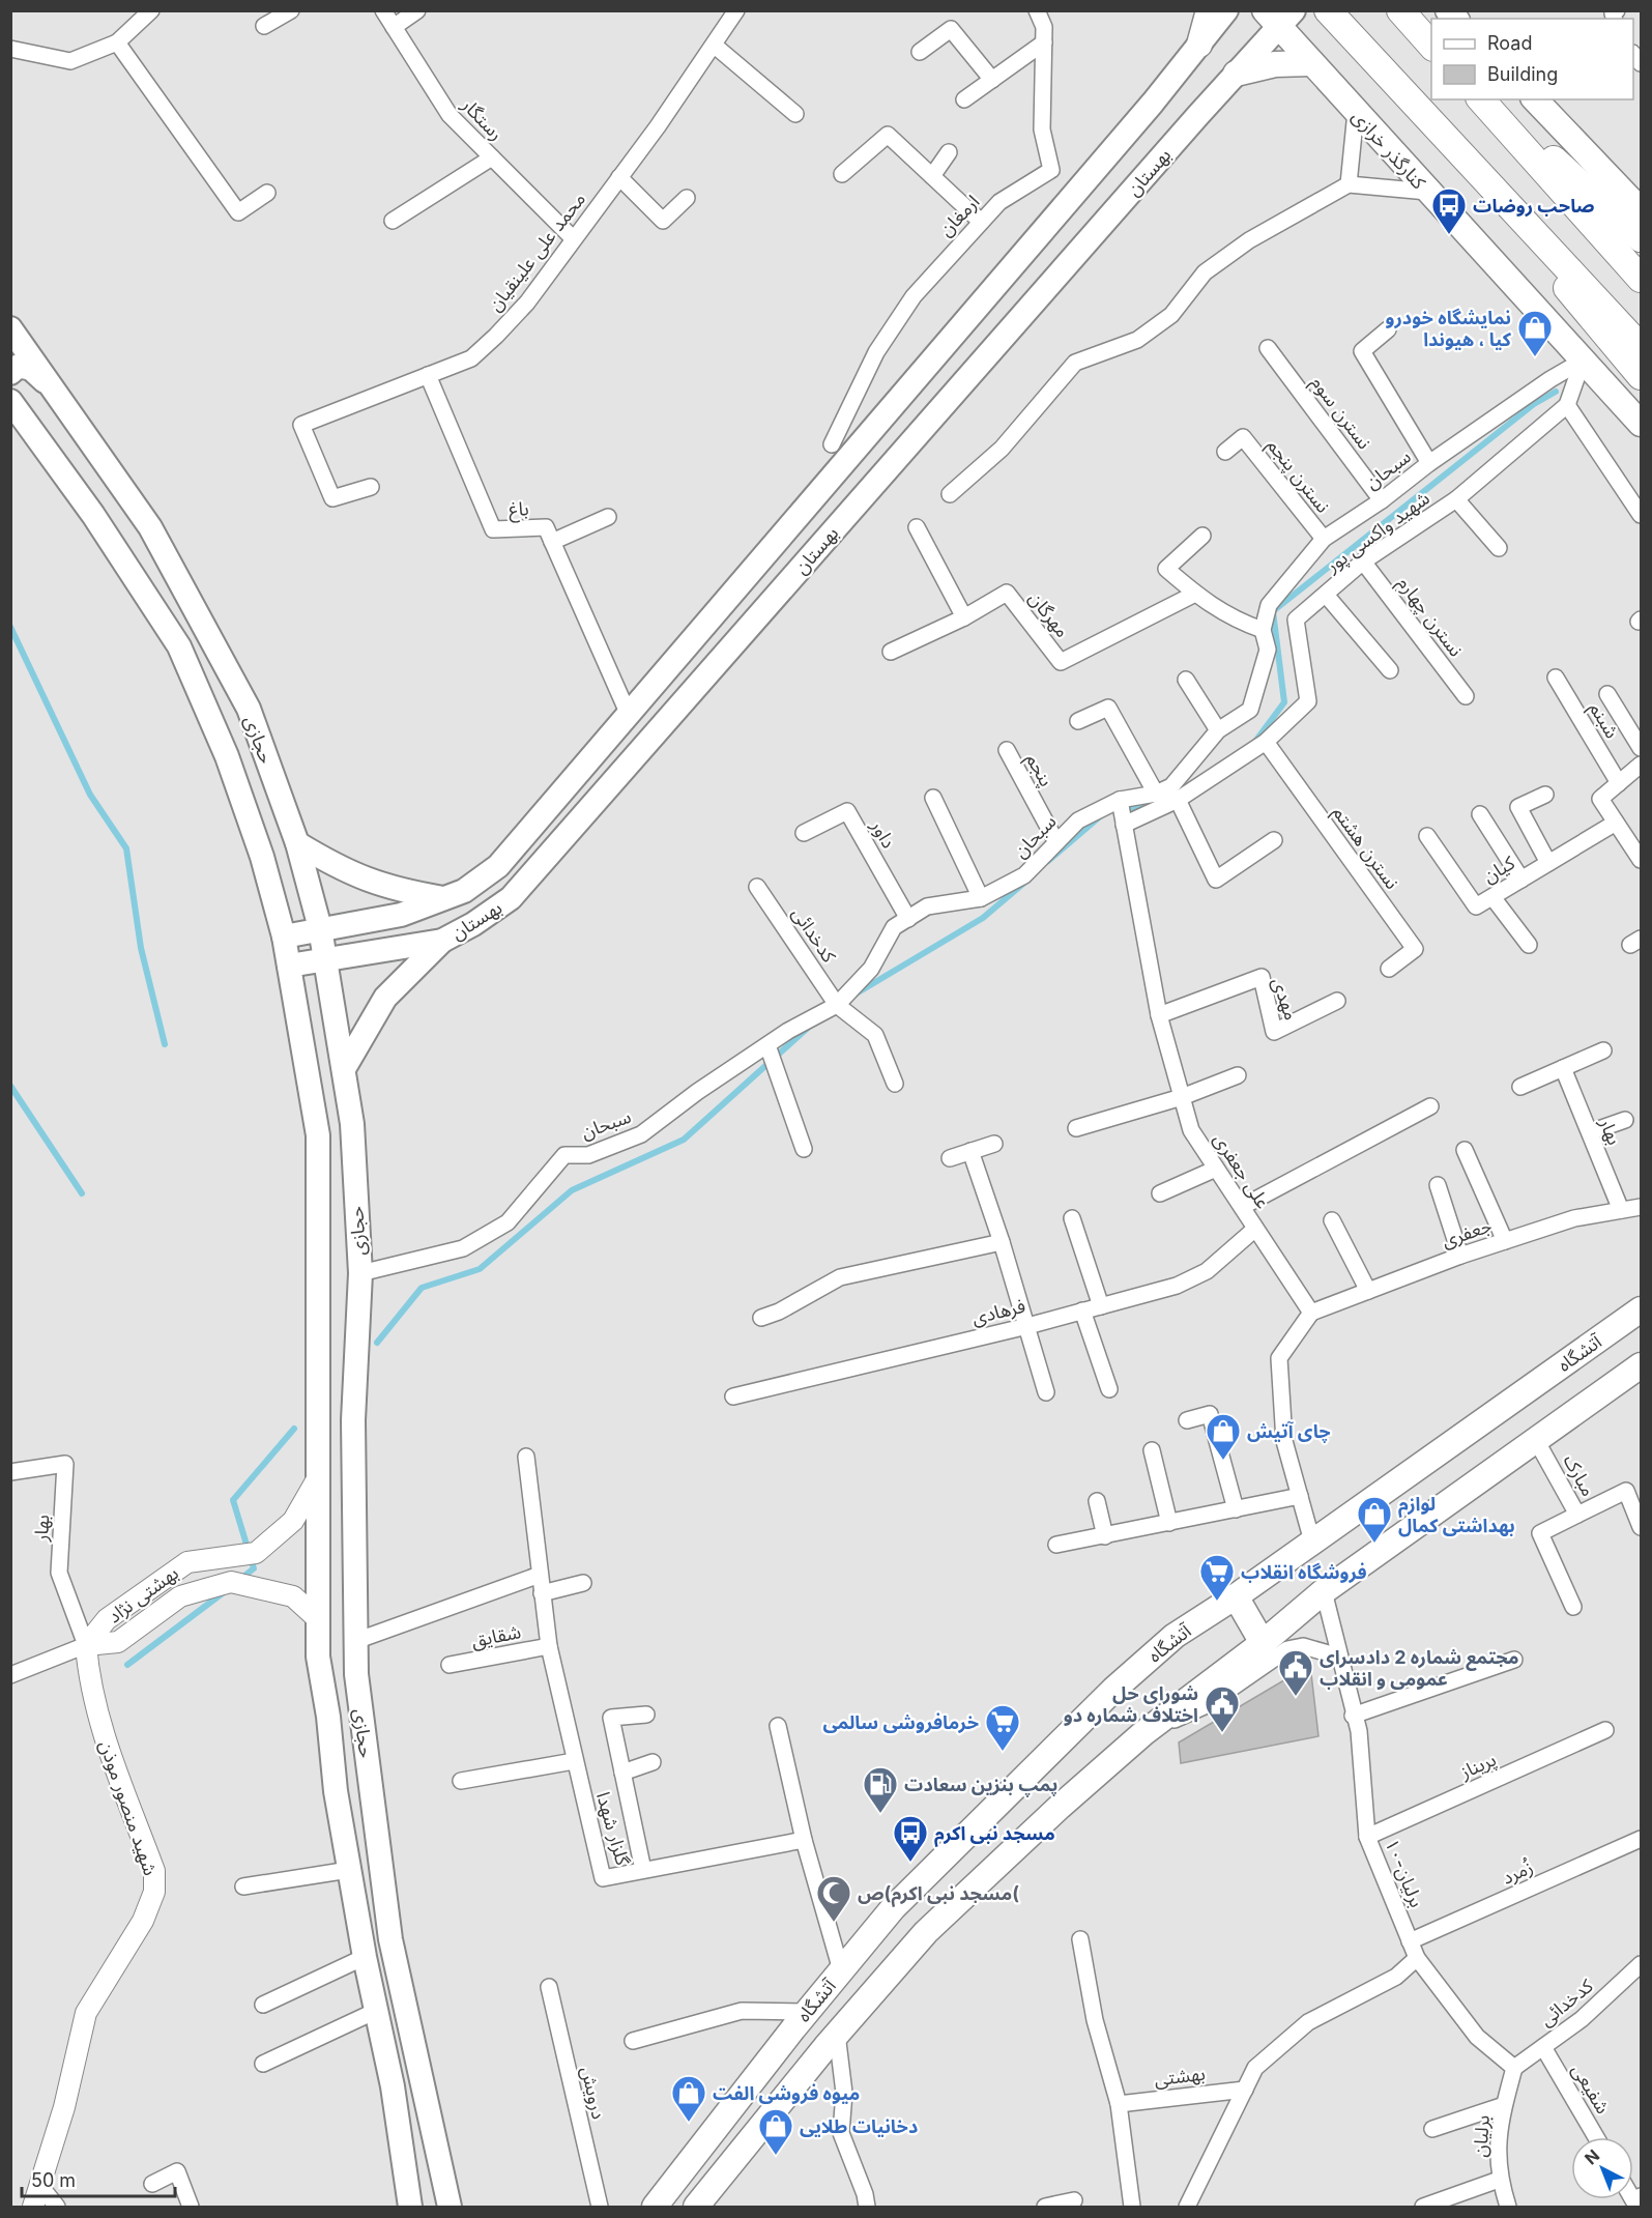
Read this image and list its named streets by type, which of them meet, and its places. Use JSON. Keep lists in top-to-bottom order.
{
  "streets": {
    "main road": [
      "کنارگذر خرازی",
      "بهستان",
      "حجازی",
      "آتشگاه"
    ],
    "street": [
      "رستگار",
      "ارمغان",
      "محمد علی علینقیان",
      "نسترن سوم",
      "سبحان",
      "نسترن پنجم",
      "باغ",
      "شهید واکسی پور",
      "مهرگان",
      "نسترن چهارم",
      "شبنم",
      "پنجم",
      "داور",
      "نسترن هشتم",
      "کیان",
      "کدخدائی",
      "مهدی",
      "بهار",
      "علی جعفری",
      "جعفری",
      "فرهادی",
      "مبارک",
      "بهشتی نژاد",
      "شقایق",
      "پریناز",
      "شهید منصور موذن",
      "گلزار شهدا",
      "زُمرد",
      "۱۰-برلیان",
      "بهشتی",
      "شفیعی",
      "درویش",
      "برلیان"
    ]
  },
  "crossings": [
    ["رستگار", "محمد علی علینقیان"],
    ["کنارگذر خرازی", "بهستان"],
    ["کنارگذر خرازی", "سبحان"],
    ["بهستان", "حجازی"],
    ["محمد علی علینقیان", "باغ"],
    ["نسترن سوم", "سبحان"],
    ["سبحان", "نسترن پنجم"],
    ["سبحان", "حجازی"],
    ["سبحان", "پنجم"],
    ["سبحان", "داور"],
    ["سبحان", "کدخدائی"],
    ["سبحان", "علی جعفری"],
    ["شهید واکسی پور", "نسترن چهارم"],
    ["شهید واکسی پور", "نسترن هشتم"],
    ["شهید واکسی پور", "علی جعفری"],
    ["حجازی", "بهشتی نژاد"],
    ["کدخدائی", "۱۰-برلیان"],
    ["کدخدائی", "شفیعی"],
    ["کدخدائی", "برلیان"],
    ["مهدی", "علی جعفری"],
    ["بهار", "جعفری"],
    ["بهار", "بهشتی نژاد"],
    ["بهار", "شهید منصور موذن"],
    ["علی جعفری", "جعفری"],
    ["علی جعفری", "فرهادی"],
    ["آتشگاه", "مبارک"],
    ["بهشتی نژاد", "شهید منصور موذن"],
    ["شقایق", "گلزار شهدا"],
    ["پریناز", "۱۰-برلیان"],
    ["زُمرد", "۱۰-برلیان"],
    ["۱۰-برلیان", "برلیان"]
  ],
  "places": {
    "bus stop": ["صاحب روضات", "مسجد نبی اکرم"],
    "shop": [
      "نمایشگاه خودرو کیا ، هیوندا",
      "چای آتیش",
      "لوازم بهداشتی کمال",
      "میوه فروشی الفت",
      "دخانیات طلایی"
    ],
    "supermarket": ["فروشگاه انقلاب", "خرمافروشی سالمی"],
    "public building": ["مجتمع شماره 2 دادسرای عمومی و انقلاب", "شورای حل اختلاف شماره دو"],
    "fuel station": ["پمپ بنزین سعادت"],
    "mosque": ["مسجد نبی اکرم)ص("]
  },
  "legend": ["Road", "Building"],
  "scale_bar": "50 m",
  "north": "top left"
}
